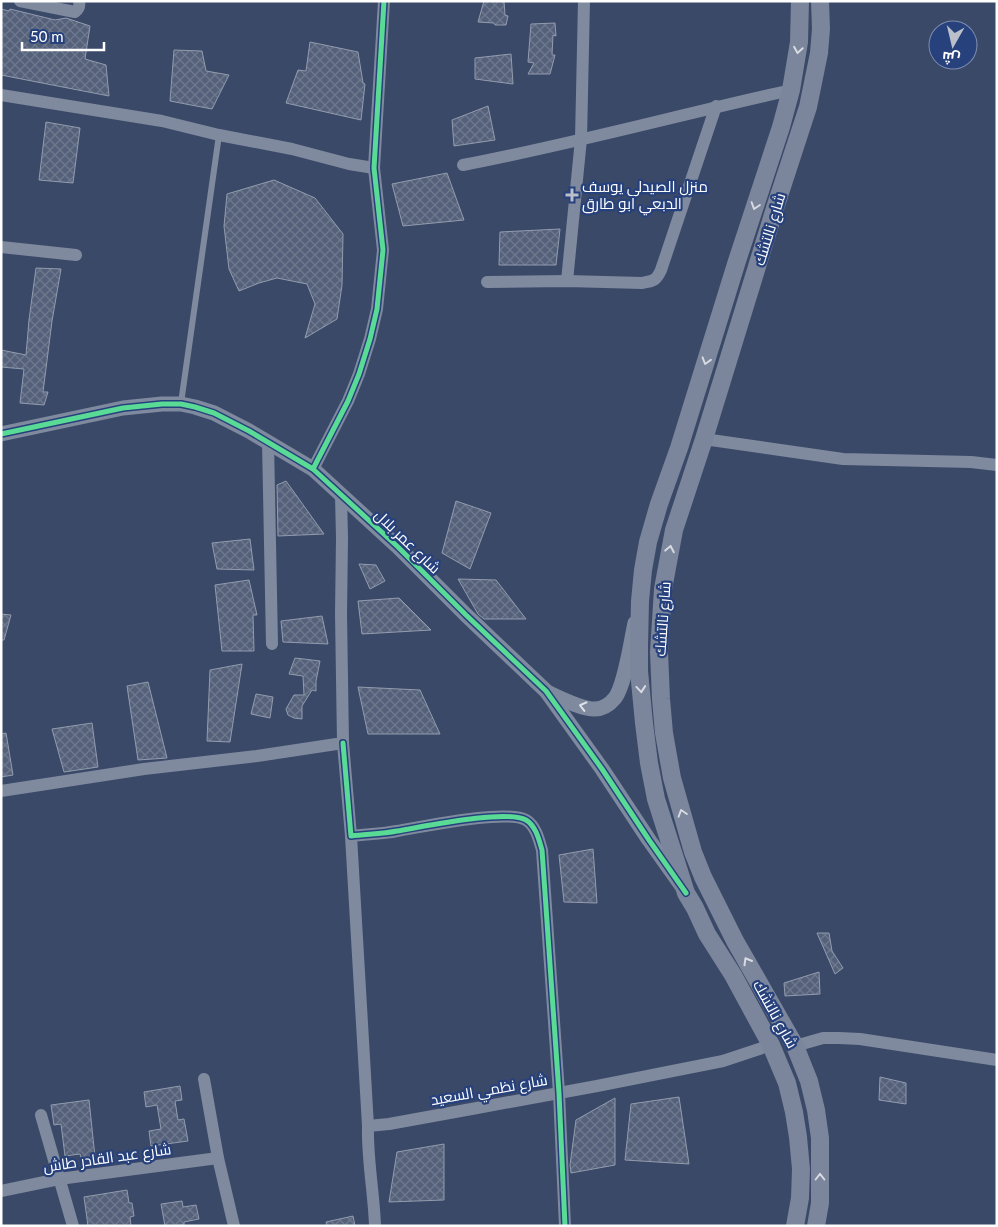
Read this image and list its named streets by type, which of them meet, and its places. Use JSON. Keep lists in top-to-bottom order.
{
  "streets": {
    "main road": ["شارع نالتشك"],
    "street": ["شارع عمر بلال", "شارع نظمي السعيد", "شارع عبد القادر طاش"]
  },
  "crossings": [
    ["شارع نالتشك", "شارع عمر بلال"],
    ["شارع نالتشك", "شارع نظمي السعيد"]
  ],
  "places": {
    "health": ["منزل الصيدلي يوسف الدبعي ابو طارق"]
  },
  "scale_bar": "50 m",
  "north": "bottom"
}
